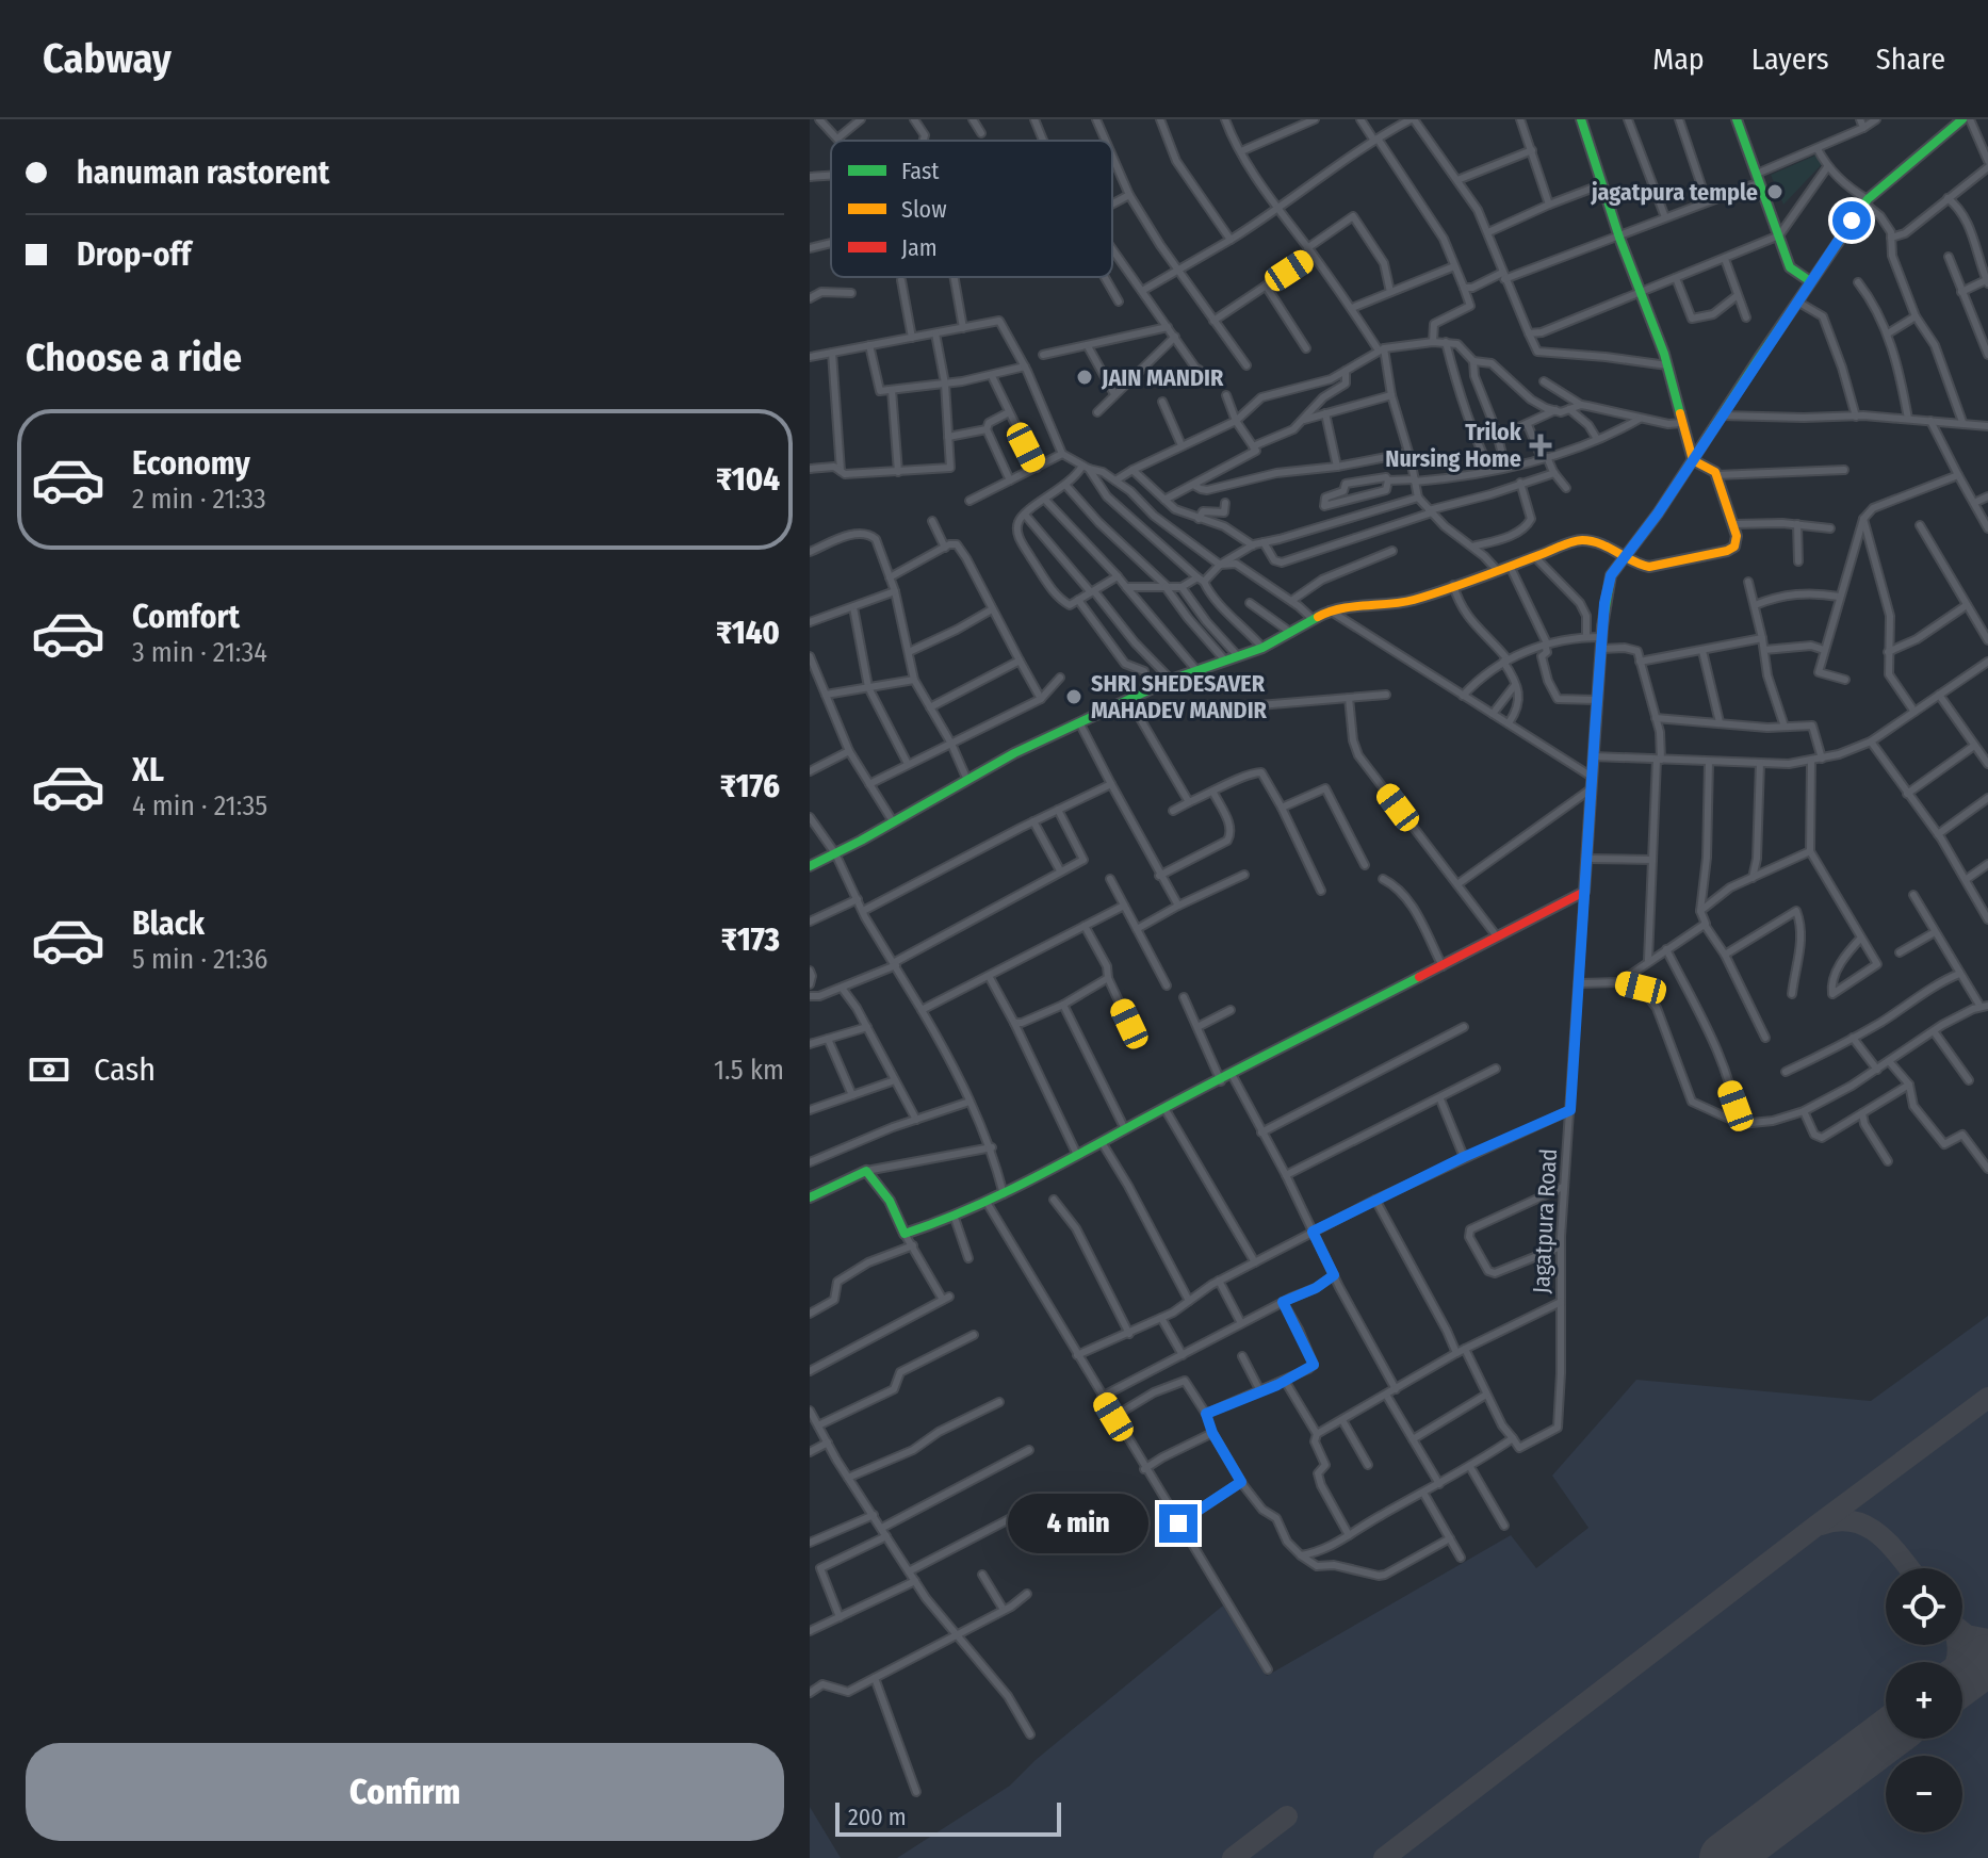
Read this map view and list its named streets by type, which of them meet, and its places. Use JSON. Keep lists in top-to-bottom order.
{
  "streets": {
    "street": ["Jagatpura Road"]
  },
  "places": {
    "other": ["jagatpura temple", "JAIN MANDIR", "SHRI SHEDESAVER MAHADEV MANDIR"],
    "health": ["Trilok Nursing Home"]
  },
  "legend": ["Fast", "Slow", "Jam"],
  "scale_bar": "200 m",
  "page": {
    "header": "Cabway",
    "nav": ["Map", "Layers", "Share"],
    "banner": ["hanuman rastorent", "Drop-off"],
    "heading": "Choose a ride",
    "list": [
      {
        "name": "Economy",
        "note": "2 min · 21:33",
        "value": "₹104"
      },
      {
        "name": "Comfort",
        "note": "3 min · 21:34",
        "value": "₹140"
      },
      {
        "name": "XL",
        "note": "4 min · 21:35",
        "value": "₹176"
      },
      {
        "name": "Black",
        "note": "5 min · 21:36",
        "value": "₹173"
      }
    ],
    "pay": ["Cash", "1.5 km"],
    "bubble": "4 min",
    "map_buttons": ["+", "−"],
    "buttons": "Confirm",
    "scale": "200 m"
  }
}
